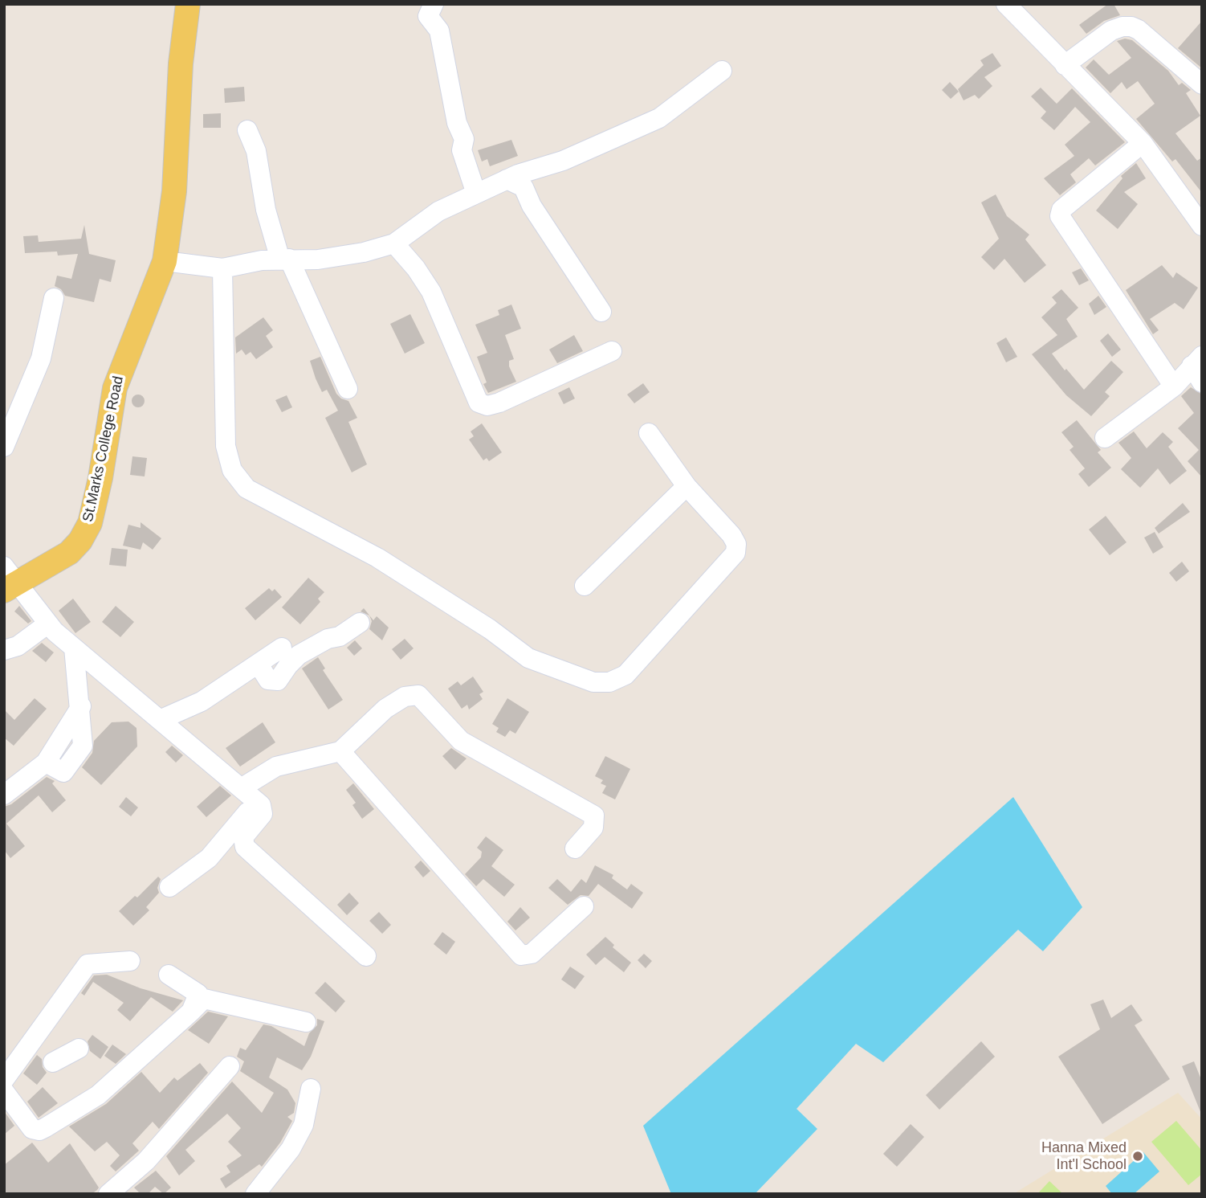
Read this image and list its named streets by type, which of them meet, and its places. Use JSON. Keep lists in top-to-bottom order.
{
  "streets": {
    "main road": ["St.Marks College Road"]
  },
  "places": ["Hanna Mixed Int'l School"]
}
